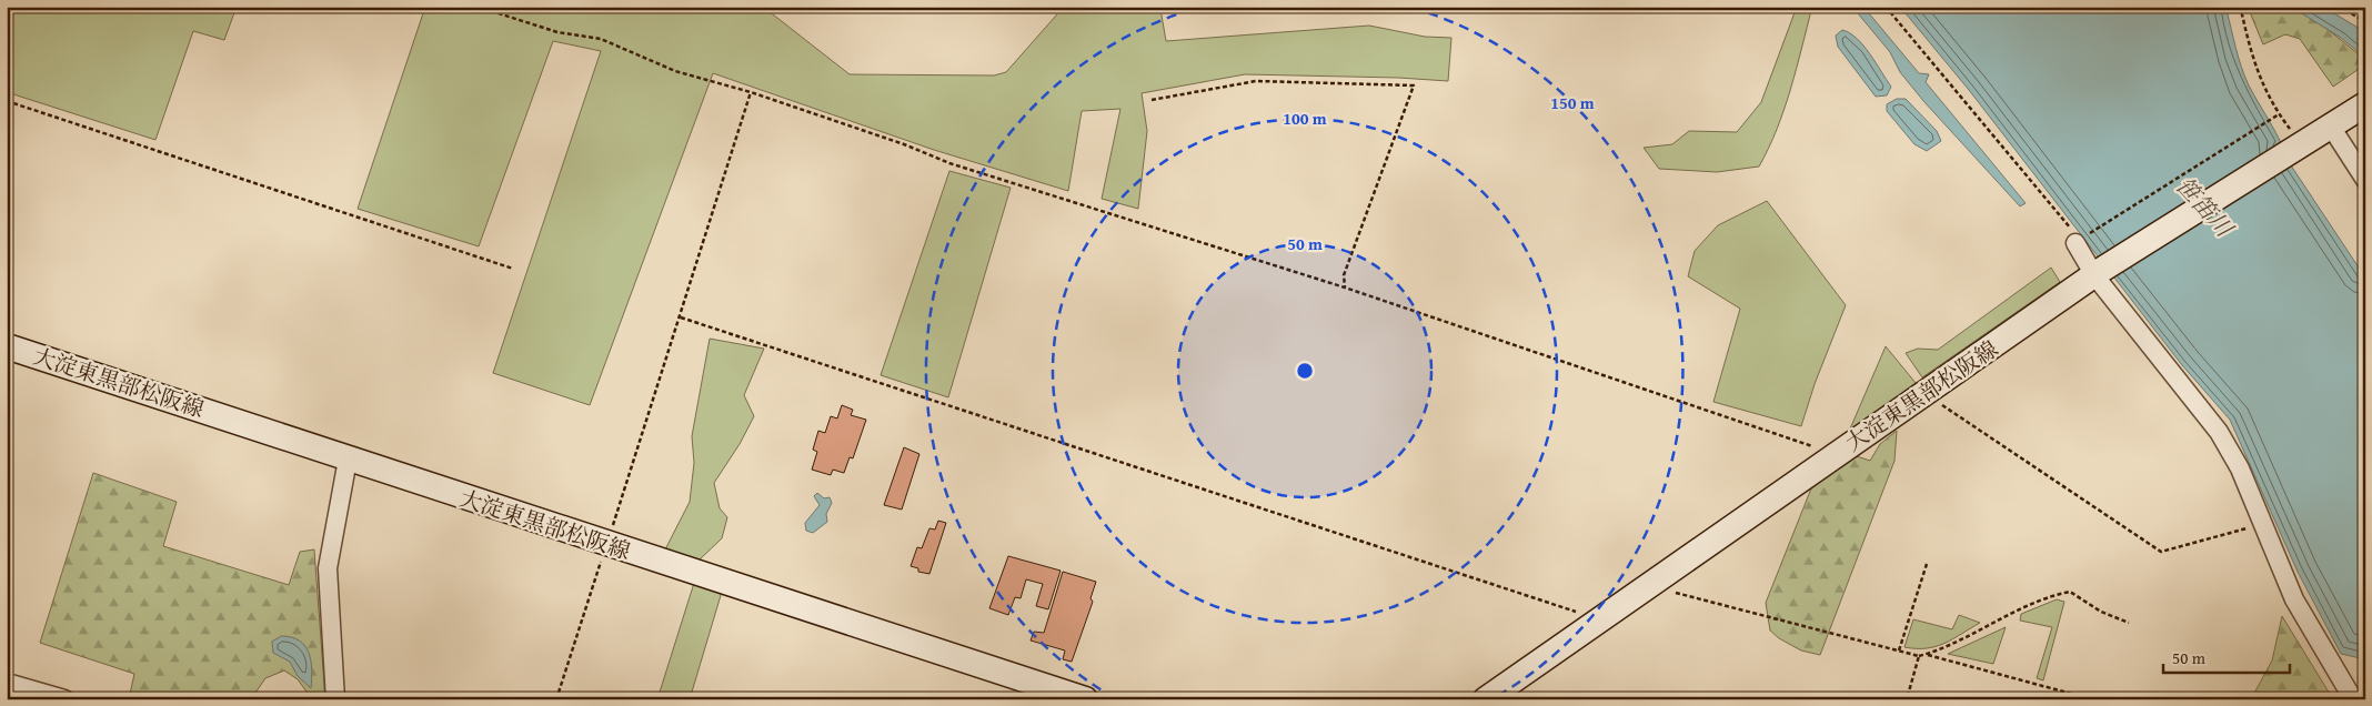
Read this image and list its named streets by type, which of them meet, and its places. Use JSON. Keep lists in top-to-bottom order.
{
  "streets": {
    "main road": ["大淀東黒部松阪線"]
  },
  "water": ["笹笛川"],
  "scale_bar": "50 m",
  "rings": ["150 m", "100 m", "50 m"]
}
